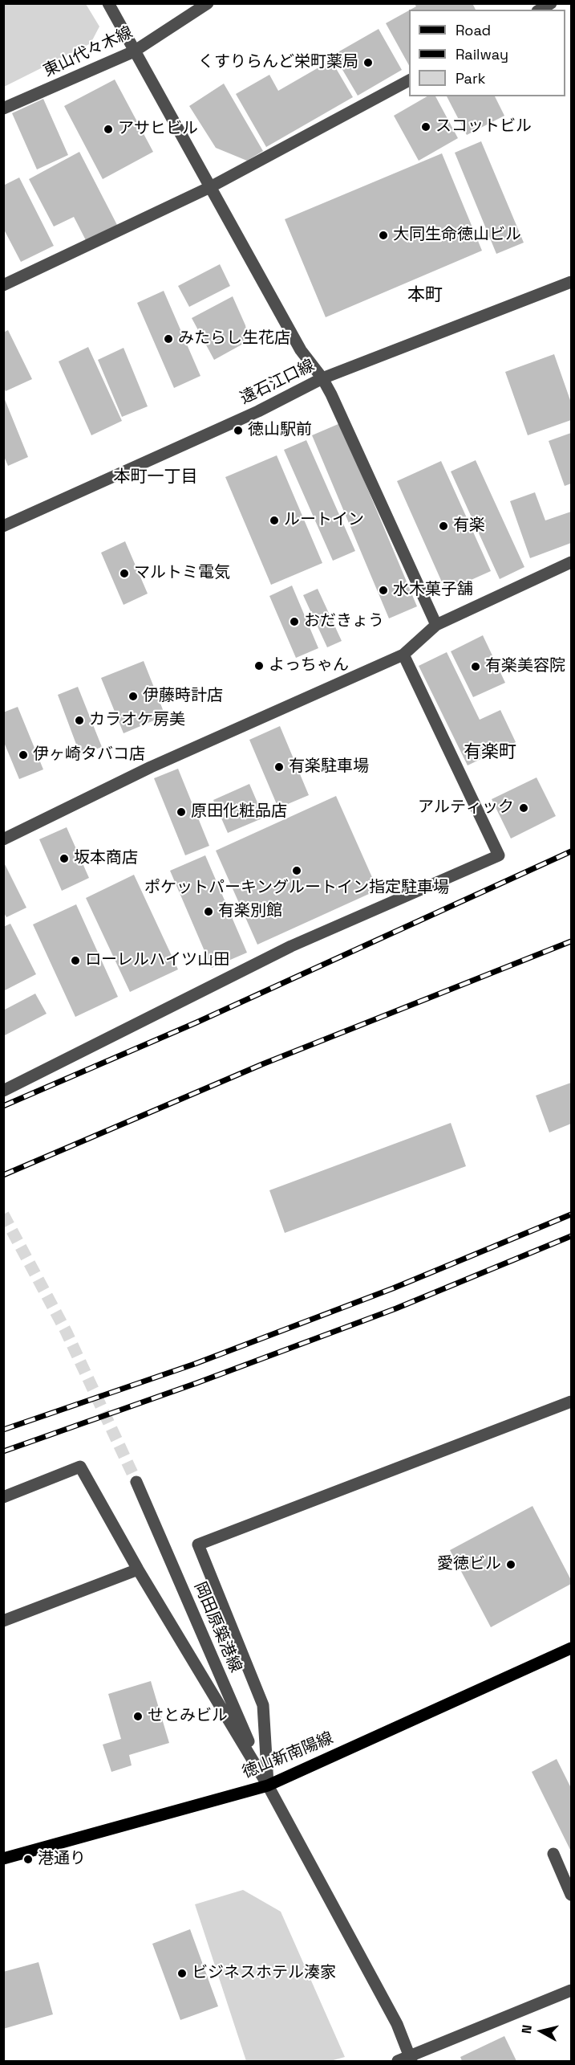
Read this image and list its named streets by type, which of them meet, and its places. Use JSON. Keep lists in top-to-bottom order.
{
  "streets": {
    "main road": ["徳山新南陽線"],
    "street": ["東山代々木線", "遠石江口線", "岡田原築港線"]
  },
  "crossings": [
    ["岡田原築港線", "徳山新南陽線"]
  ],
  "districts": ["本町", "本町一丁目", "有楽町"],
  "places": [
    "くすりらんど栄町薬局",
    "スコットビル",
    "アサヒビル",
    "大同生命徳山ビル",
    "みたらし生花店",
    "徳山駅前",
    "ルートイン",
    "有楽",
    "マルトミ電気",
    "水木菓子舗",
    "おだきょう",
    "よっちゃん",
    "有楽美容院",
    "伊藤時計店",
    "カラオケ房美",
    "伊ヶ崎タバコ店",
    "有楽駐車場",
    "アルティック",
    "原田化粧品店",
    "坂本商店",
    "ポケットパーキングルートイン指定駐車場",
    "有楽別館",
    "ローレルハイツ山田",
    "愛徳ビル",
    "せとみビル",
    "港通り",
    "ビジネスホテル湊家"
  ],
  "legend": ["Road", "Railway", "Park"],
  "north": "left"
}
